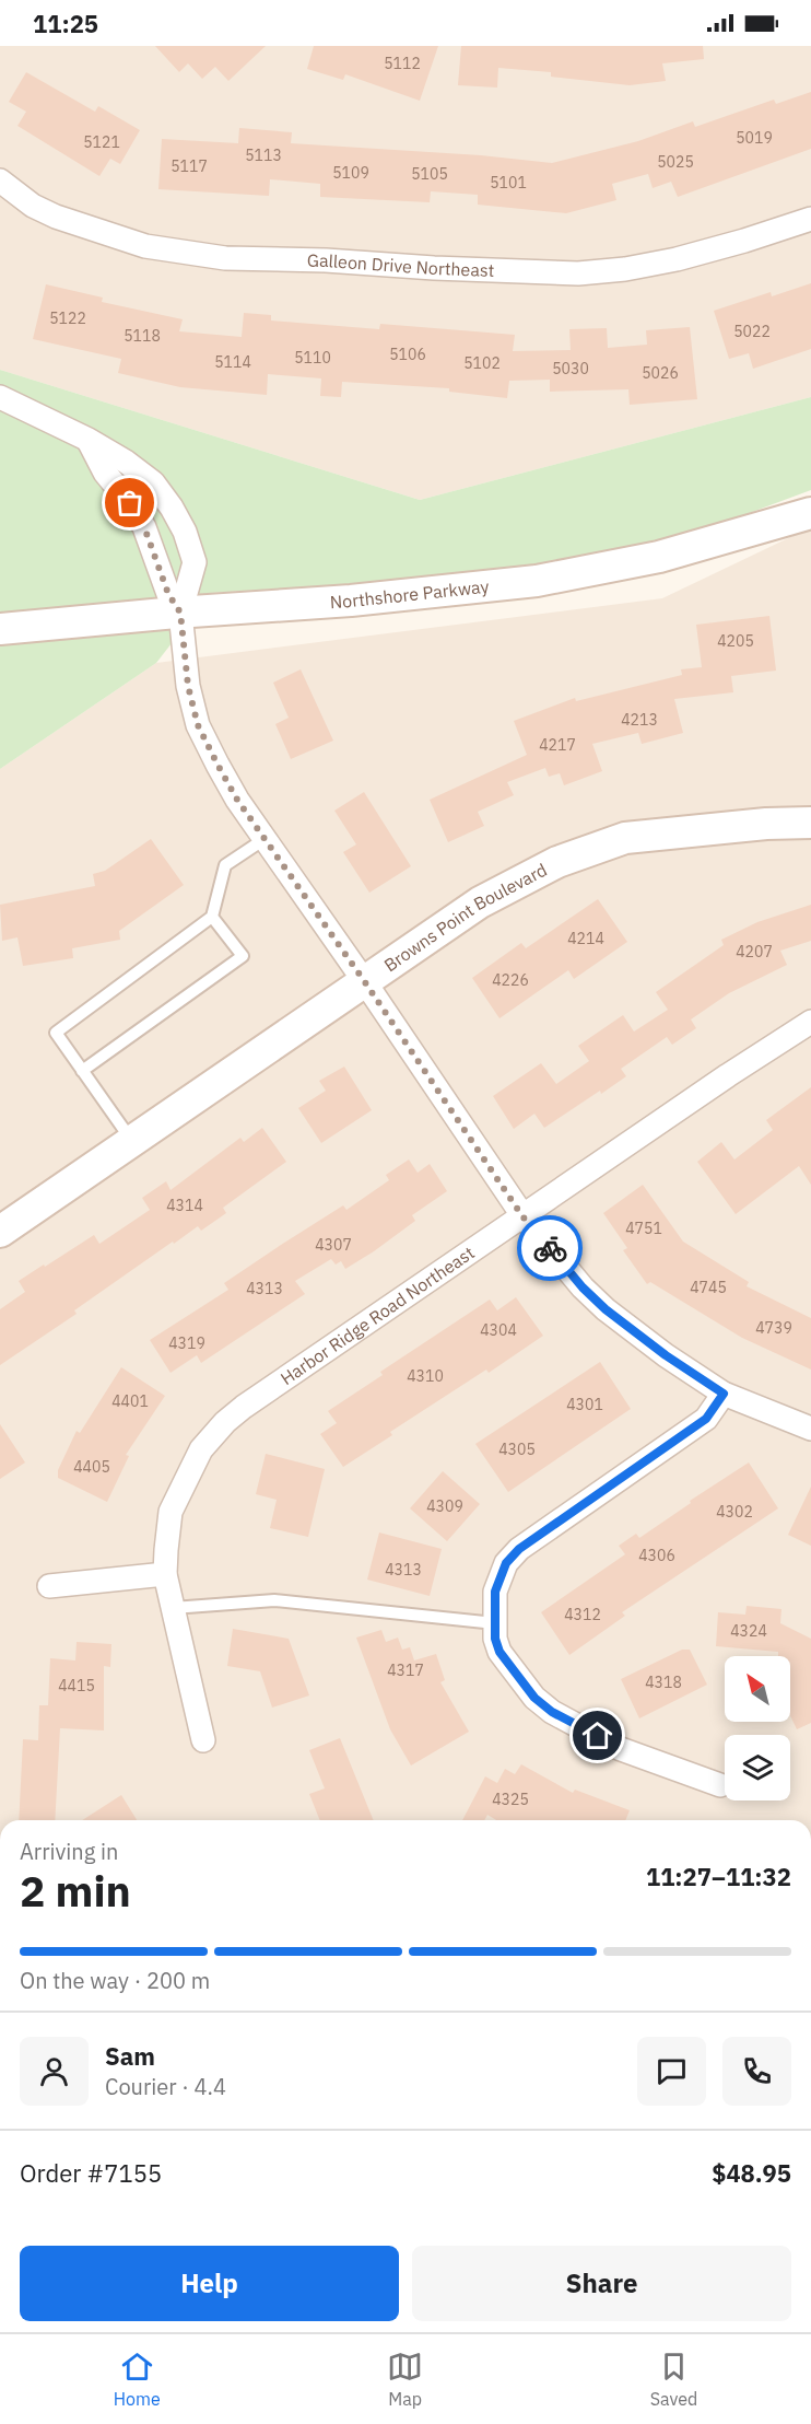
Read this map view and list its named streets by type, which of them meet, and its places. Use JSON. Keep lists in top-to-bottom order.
{
  "streets": {
    "street": [
      "Galleon Drive Northeast",
      "Northshore Parkway",
      "Browns Point Boulevard",
      "Harbor Ridge Road Northeast"
    ]
  },
  "house_numbers": [
    "5112",
    "5019",
    "5121",
    "5113",
    "5025",
    "5117",
    "5109",
    "5105",
    "5101",
    "5122",
    "5022",
    "5118",
    "5106",
    "5110",
    "5114",
    "5102",
    "5030",
    "5026",
    "4205",
    "4213",
    "4217",
    "4214",
    "4207",
    "4226",
    "4314",
    "4751",
    "4307",
    "4745",
    "4313",
    "4739",
    "4304",
    "4319",
    "4310",
    "4401",
    "4301",
    "4305",
    "4405",
    "4309",
    "4302",
    "4306",
    "4313",
    "4312",
    "4324",
    "4317",
    "4318",
    "4415",
    "4325"
  ],
  "north": "top left",
  "page": {
    "status": "11:25",
    "heading": ["2 min", "Arriving in", "11:27–11:32"],
    "panel": [
      "Sam",
      "Courier · 4.4",
      "Order #7155",
      "$48.95"
    ],
    "bar": "On the way · 200 m",
    "buttons": ["Help", "Share"],
    "tabs": ["Home", "Map", "Saved"]
  }
}
